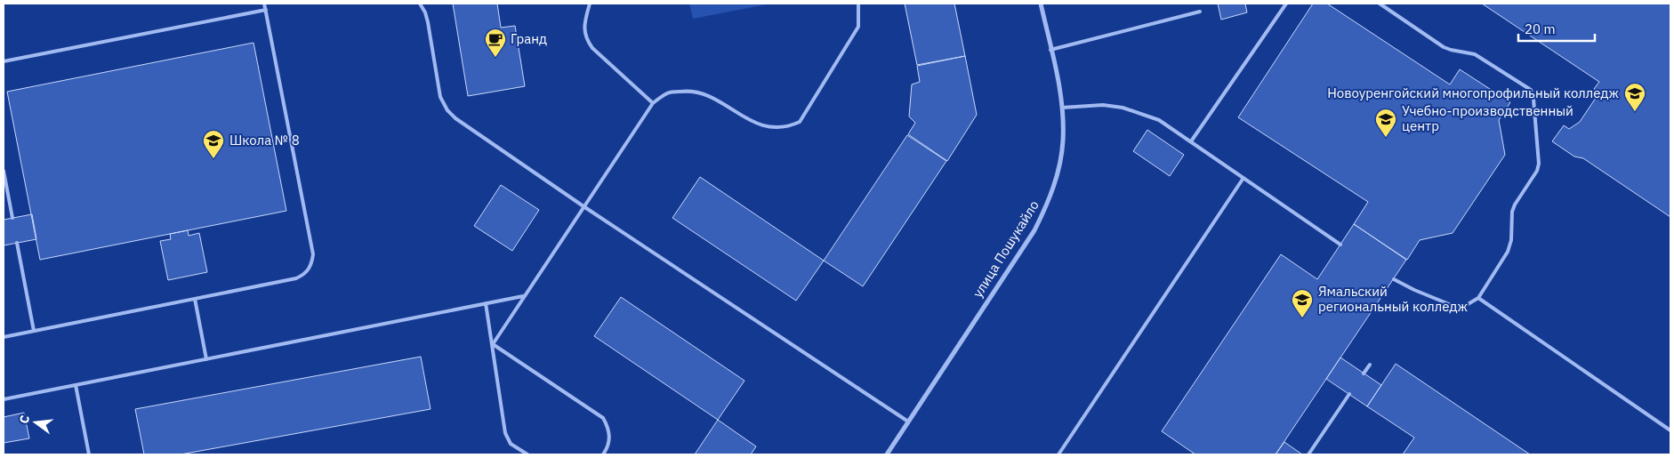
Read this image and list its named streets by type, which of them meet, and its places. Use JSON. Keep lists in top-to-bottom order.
{
  "streets": {
    "street": ["улица Пошукайло"]
  },
  "places": {
    "cafe": ["Гранд"],
    "school or university": [
      "Новоуренгойский многопрофильный колледж",
      "Учебно-производственный центр",
      "Школа № 8",
      "Ямальский региональный колледж"
    ]
  },
  "scale_bar": "20 m",
  "north": "left"
}
